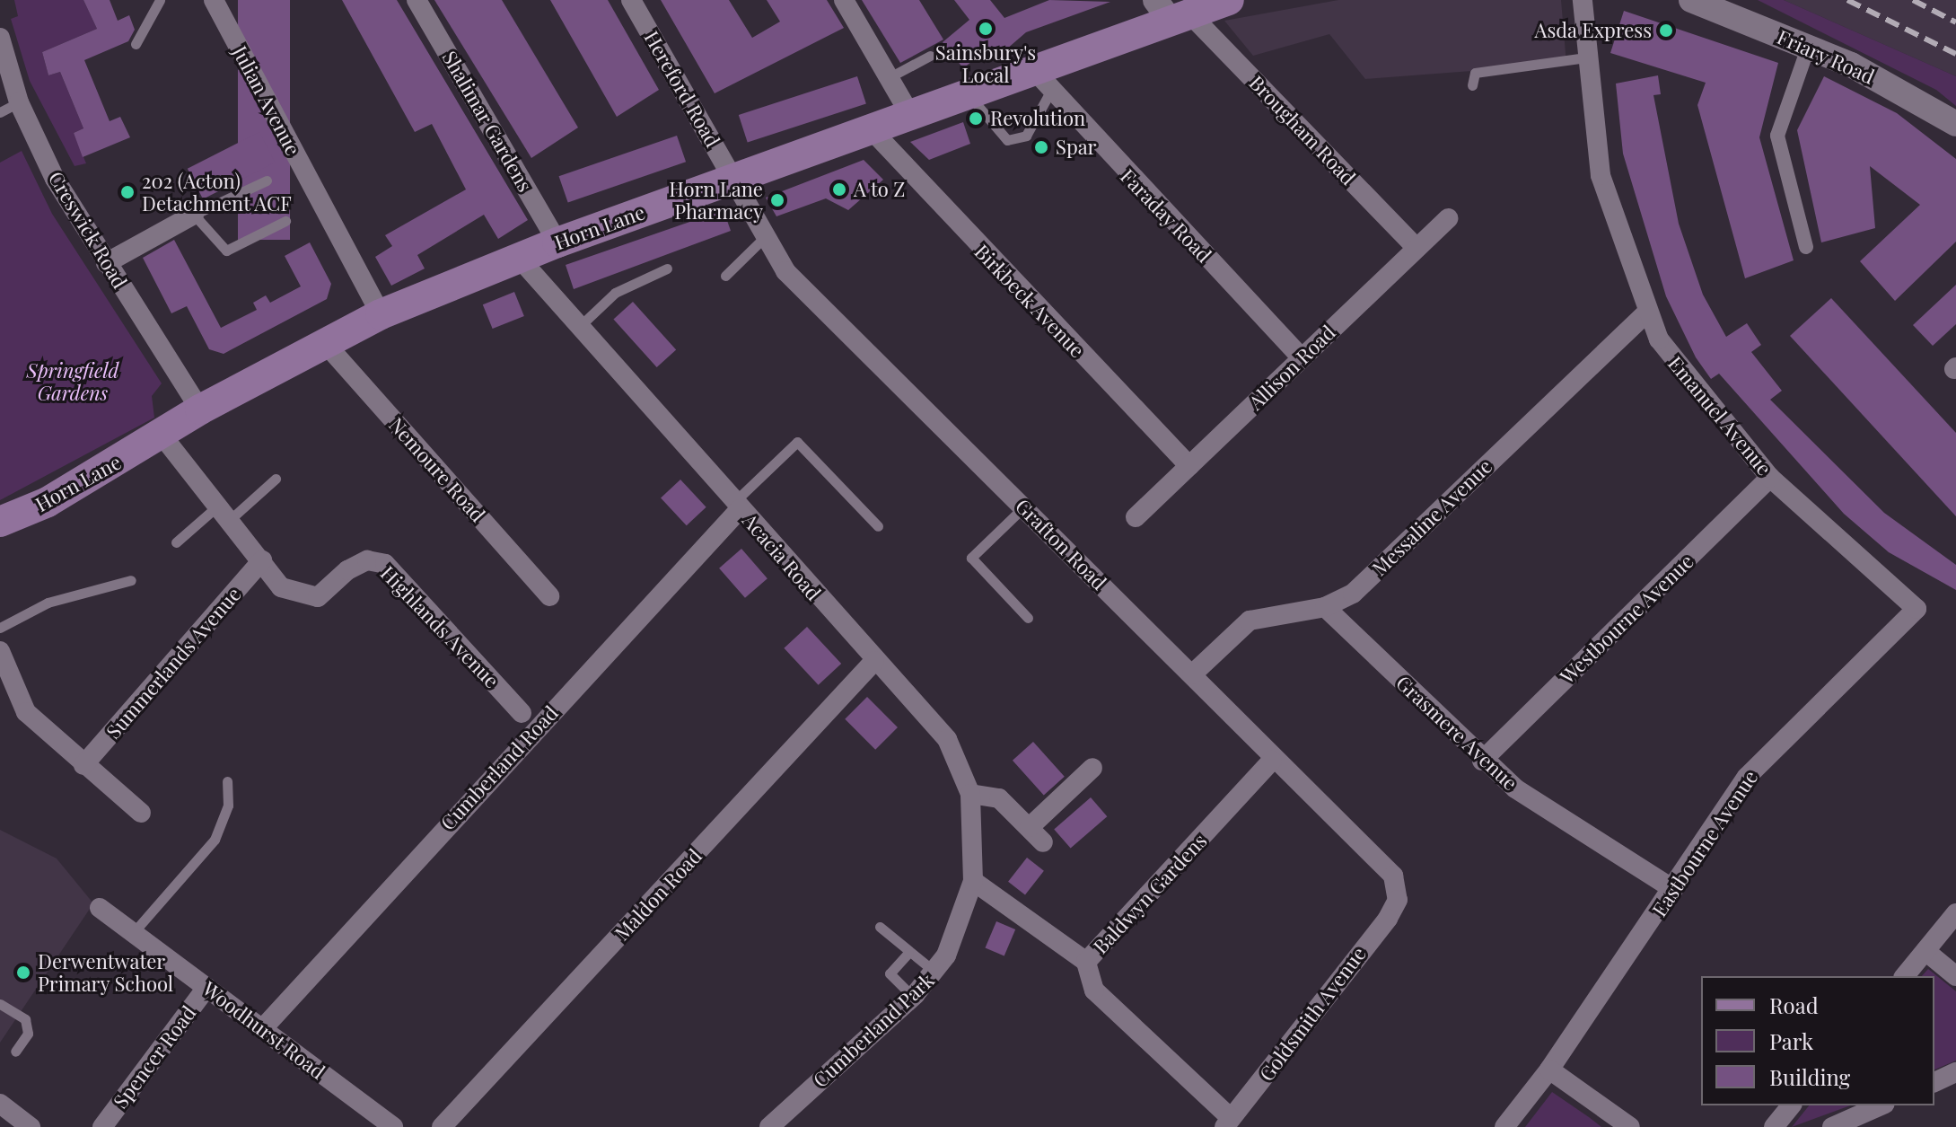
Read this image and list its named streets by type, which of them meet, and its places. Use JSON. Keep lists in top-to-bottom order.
{
  "streets": {
    "main road": ["Horn Lane"],
    "street": [
      "Friary Road",
      "Hereford Road",
      "Julian Avenue",
      "Shalimar Gardens",
      "Brougham Road",
      "Faraday Road",
      "Creswick Road",
      "Birkbeck Avenue",
      "Allison Road",
      "Emanuel Avenue",
      "Nemoure Road",
      "Messaline Avenue",
      "Grafton Road",
      "Acacia Road",
      "Westbourne Avenue",
      "Highlands Avenue",
      "Summerlands Avenue",
      "Grasmere Avenue",
      "Cumberland Road",
      "Eastbourne Avenue",
      "Baldwyn Gardens",
      "Maldon Road",
      "Goldsmith Avenue",
      "Woodhurst Road",
      "Cumberland Park",
      "Spencer Road"
    ]
  },
  "crossings": [
    ["Hereford Road", "Horn Lane"],
    ["Hereford Road", "Grafton Road"],
    ["Julian Avenue", "Horn Lane"],
    ["Shalimar Gardens", "Horn Lane"],
    ["Brougham Road", "Horn Lane"],
    ["Brougham Road", "Allison Road"],
    ["Faraday Road", "Horn Lane"],
    ["Faraday Road", "Allison Road"],
    ["Horn Lane", "Creswick Road"],
    ["Horn Lane", "Birkbeck Avenue"],
    ["Horn Lane", "Nemoure Road"],
    ["Horn Lane", "Grafton Road"],
    ["Horn Lane", "Acacia Road"],
    ["Horn Lane", "Highlands Avenue"],
    ["Birkbeck Avenue", "Allison Road"],
    ["Emanuel Avenue", "Messaline Avenue"],
    ["Emanuel Avenue", "Westbourne Avenue"],
    ["Emanuel Avenue", "Eastbourne Avenue"],
    ["Messaline Avenue", "Grafton Road"],
    ["Messaline Avenue", "Grasmere Avenue"],
    ["Grafton Road", "Baldwyn Gardens"],
    ["Grafton Road", "Goldsmith Avenue"],
    ["Acacia Road", "Cumberland Road"],
    ["Acacia Road", "Maldon Road"],
    ["Acacia Road", "Cumberland Park"],
    ["Westbourne Avenue", "Grasmere Avenue"],
    ["Highlands Avenue", "Summerlands Avenue"],
    ["Highlands Avenue", "Cumberland Road"],
    ["Grasmere Avenue", "Eastbourne Avenue"],
    ["Cumberland Road", "Woodhurst Road"],
    ["Baldwyn Gardens", "Goldsmith Avenue"],
    ["Woodhurst Road", "Spencer Road"]
  ],
  "parks": ["Springfield Gardens"],
  "places": [
    "Sainsbury's Local",
    "Asda Express",
    "Revolution",
    "Spar",
    "A to Z",
    "202 (Acton) Detachment ACF",
    "Horn Lane Pharmacy",
    "Derwentwater Primary School"
  ],
  "legend": ["Road", "Park", "Building"]
}
